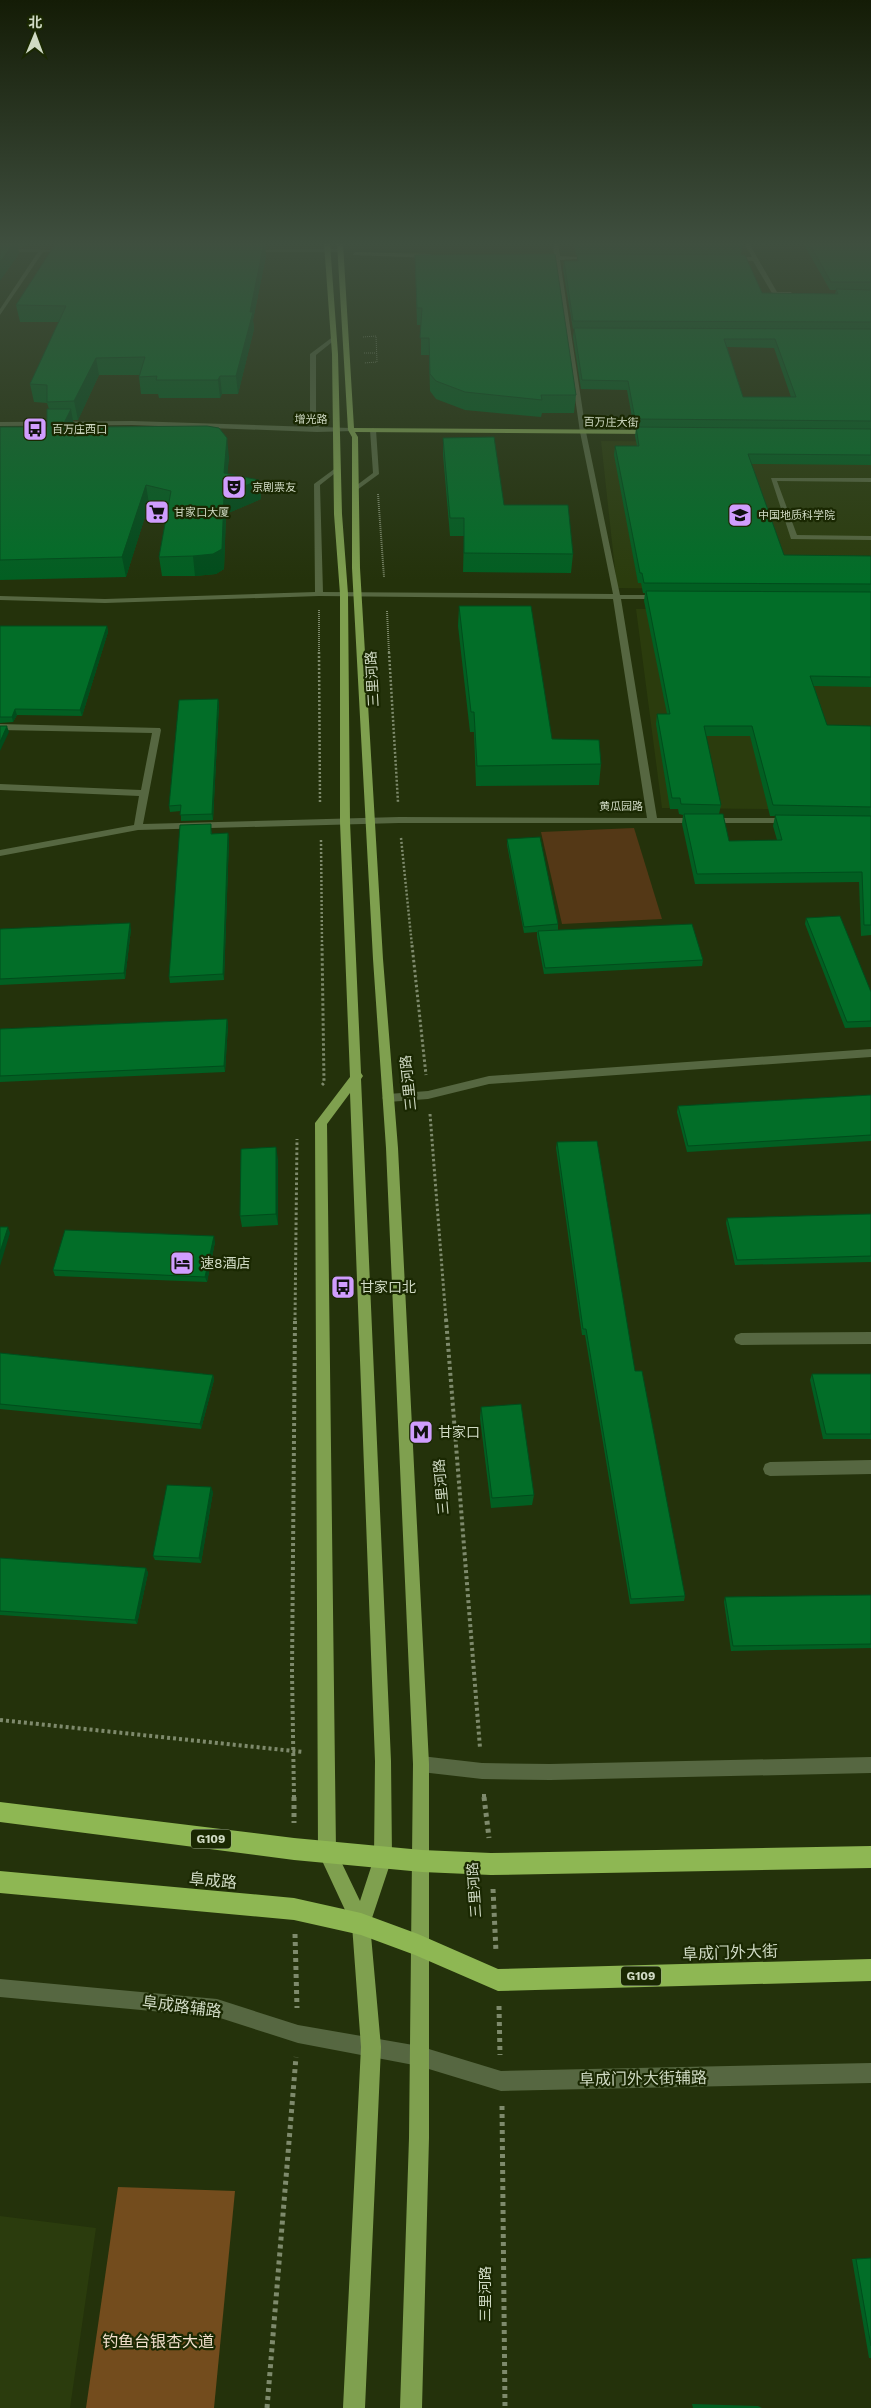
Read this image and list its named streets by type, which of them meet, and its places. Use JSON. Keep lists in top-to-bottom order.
{
  "streets": {
    "highway": ["G109", "阜成路", "阜成门外大街"],
    "main road": ["百万庄大街", "三里河路"],
    "street": [
      "增光路",
      "黄瓜园路",
      "阜成路辅路",
      "阜成门外大街辅路"
    ]
  },
  "crossings": [
    ["增光路", "百万庄大街"],
    ["增光路", "三里河路"],
    ["百万庄大街", "三里河路"],
    ["三里河路", "黄瓜园路"],
    ["三里河路", "G109"],
    ["三里河路", "阜成路"],
    ["三里河路", "阜成门外大街"],
    ["三里河路", "阜成路辅路"],
    ["三里河路", "阜成门外大街辅路"],
    ["阜成路", "阜成门外大街"],
    ["阜成路辅路", "阜成门外大街辅路"]
  ],
  "parks": ["钓鱼台银杏大道"],
  "places": {
    "bus stop": ["百万庄西口", "甘家口北"],
    "theatre": ["京剧票友"],
    "supermarket": ["甘家口大厦"],
    "school or university": ["中国地质科学院"],
    "hotel": ["速8酒店"],
    "metro station": ["甘家口"]
  },
  "north": "top"
}
